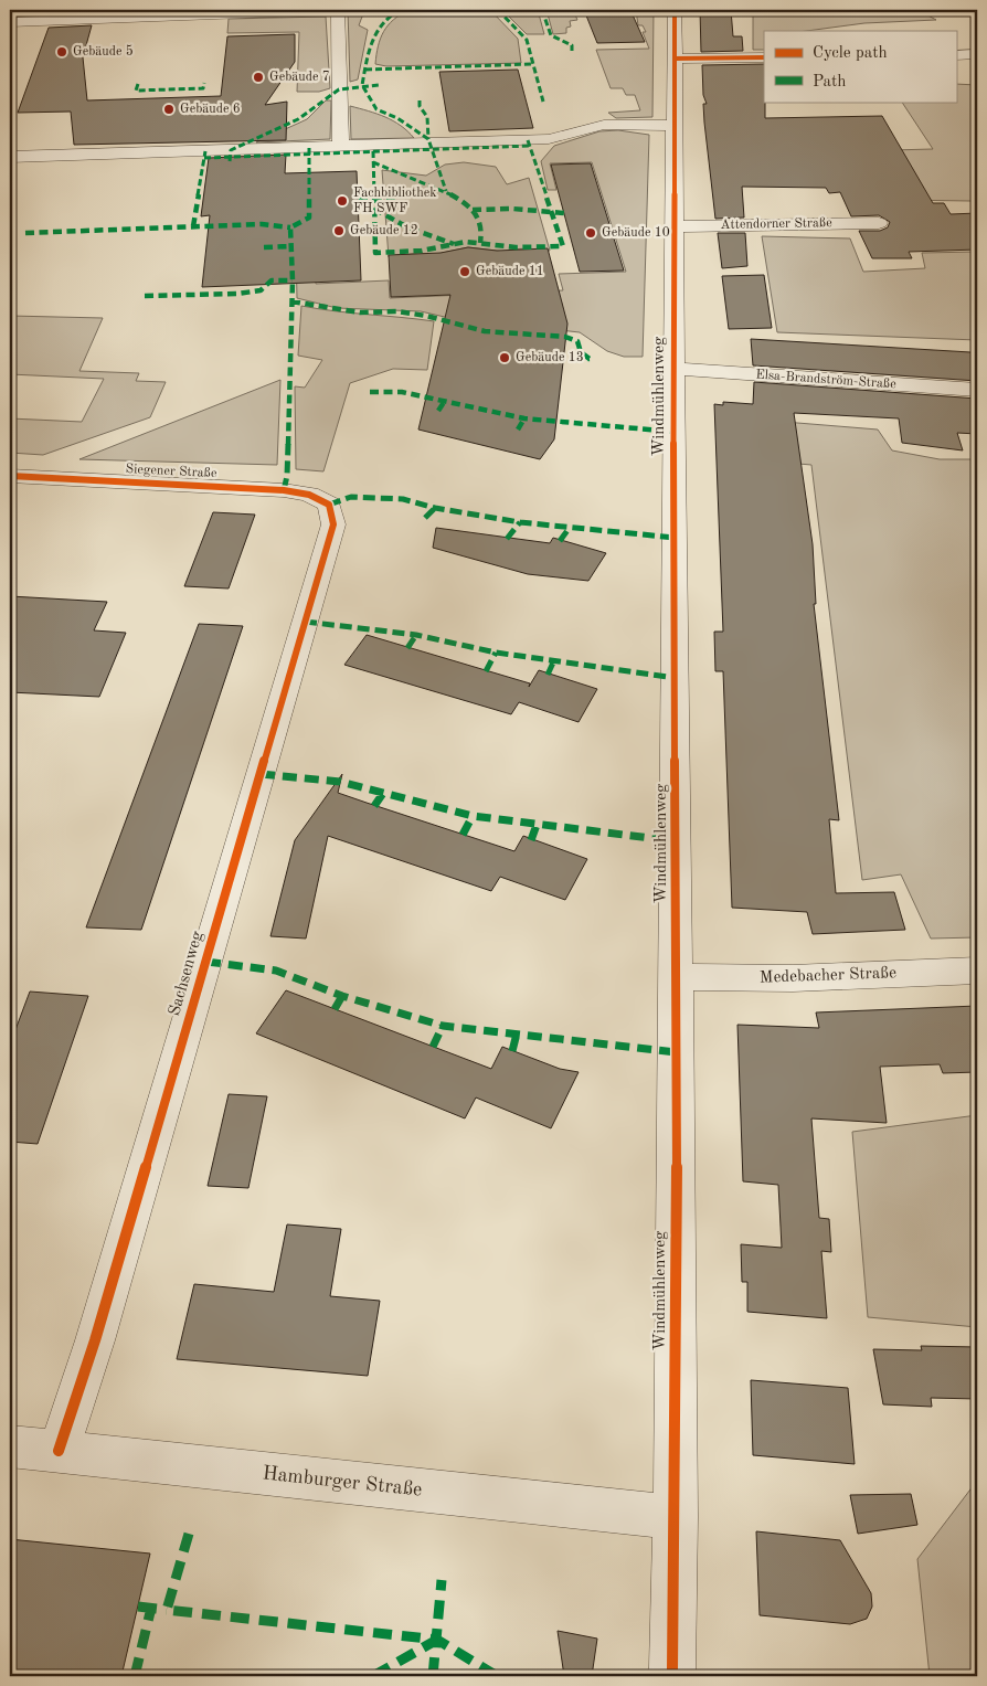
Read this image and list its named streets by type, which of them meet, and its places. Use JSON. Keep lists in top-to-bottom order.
{
  "streets": {
    "street": [
      "Attendorner Straße",
      "Elsa-Brandström-Straße",
      "Windmühlenweg",
      "Siegener Straße",
      "Sachsenweg",
      "Medebacher Straße",
      "Hamburger Straße"
    ]
  },
  "crossings": [
    ["Attendorner Straße", "Windmühlenweg"],
    ["Elsa-Brandström-Straße", "Windmühlenweg"],
    ["Windmühlenweg", "Medebacher Straße"],
    ["Windmühlenweg", "Hamburger Straße"],
    ["Siegener Straße", "Sachsenweg"],
    ["Sachsenweg", "Hamburger Straße"]
  ],
  "places": [
    "Gebäude 5",
    "Gebäude 7",
    "Gebäude 6",
    "Fachbibliothek FH SWF",
    "Gebäude 12",
    "Gebäude 10",
    "Gebäude 11",
    "Gebäude 13"
  ],
  "legend": ["Cycle path", "Path"]
}
